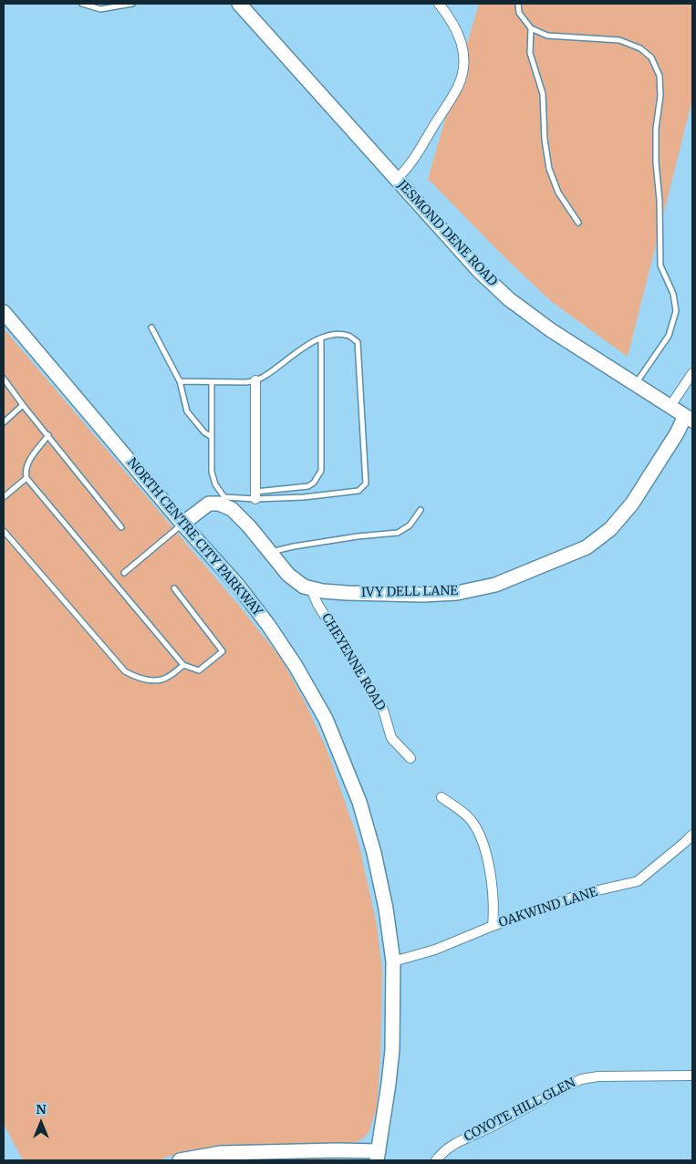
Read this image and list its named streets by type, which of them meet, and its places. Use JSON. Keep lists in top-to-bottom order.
{
  "streets": {
    "street": [
      "JESMOND DENE ROAD",
      "NORTH CENTRE CITY PARKWAY",
      "IVY DELL LANE",
      "CHEYENNE ROAD",
      "OAKWIND LANE",
      "COYOTE HILL GLEN"
    ]
  },
  "crossings": [
    ["JESMOND DENE ROAD", "IVY DELL LANE"],
    ["NORTH CENTRE CITY PARKWAY", "OAKWIND LANE"],
    ["IVY DELL LANE", "CHEYENNE ROAD"]
  ],
  "north": "top"
}
